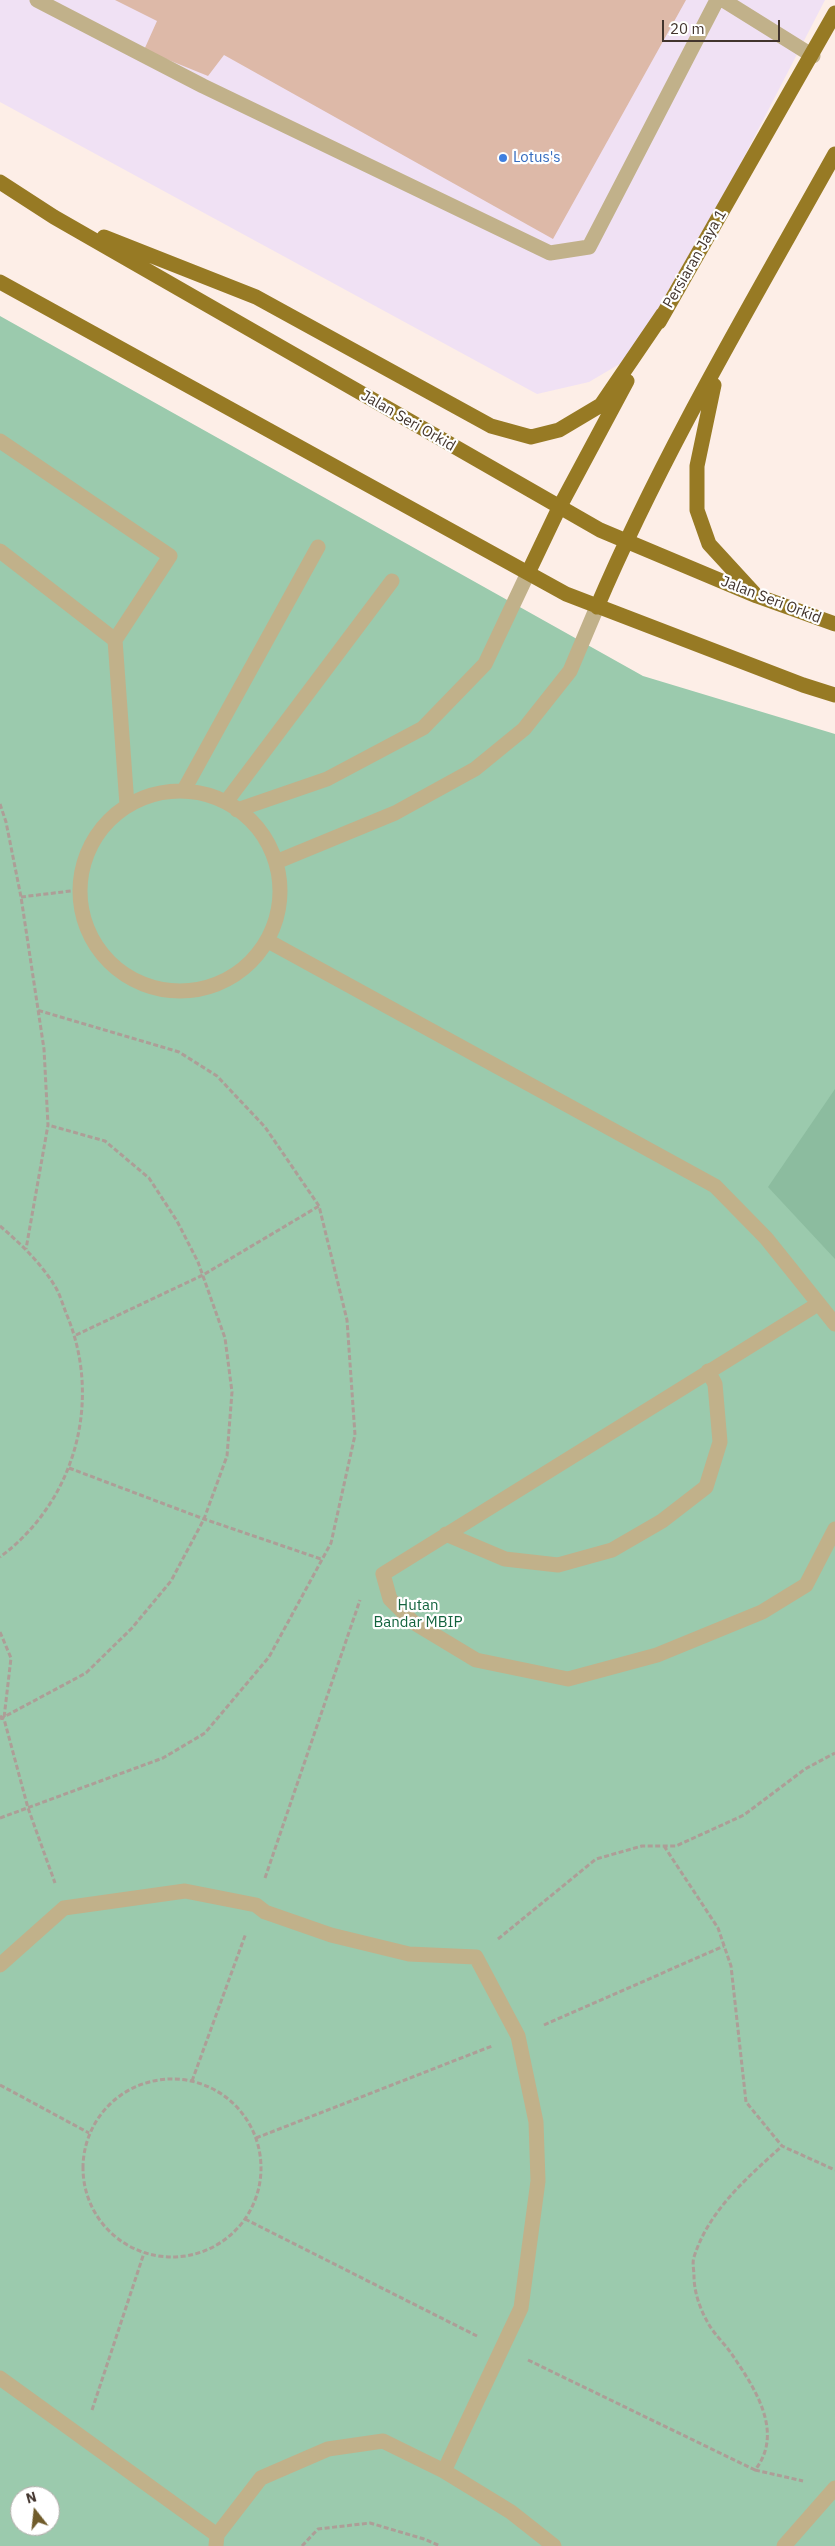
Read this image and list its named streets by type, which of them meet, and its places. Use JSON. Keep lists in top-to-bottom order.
{
  "streets": {
    "main road": ["Persiaran Jaya 1", "Jalan Seri Orkid"]
  },
  "crossings": [
    ["Persiaran Jaya 1", "Jalan Seri Orkid"]
  ],
  "parks": ["Hutan Bandar MBIP"],
  "places": ["Lotus's"],
  "scale_bar": "20 m",
  "north": "top"
}
